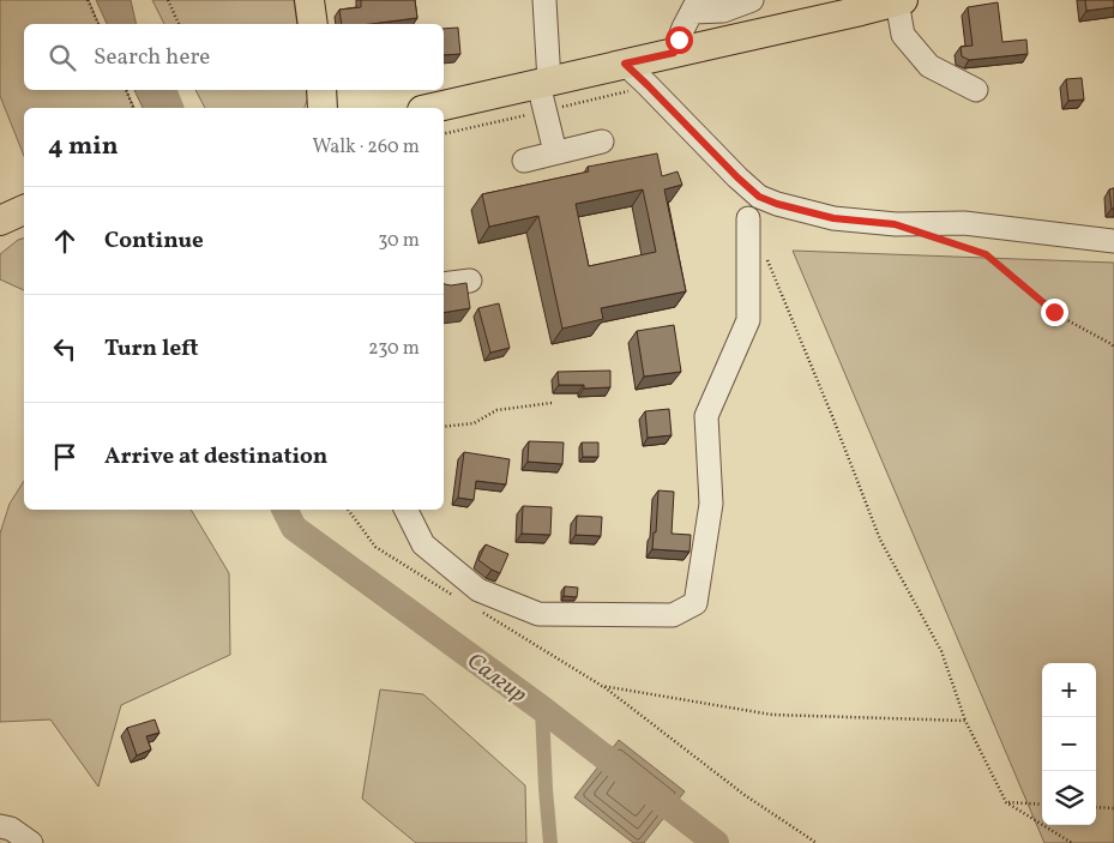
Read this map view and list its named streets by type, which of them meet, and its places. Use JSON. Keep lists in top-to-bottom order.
{
  "water": ["Салгир"],
  "page": {
    "search": "Search here",
    "heading": ["4 min", "Walk · 260 m"],
    "list": [
      ["Continue", "30 m"],
      ["Turn left", "230 m"],
      "Arrive at destination"
    ],
    "map_buttons": ["+", "−"]
  }
}
